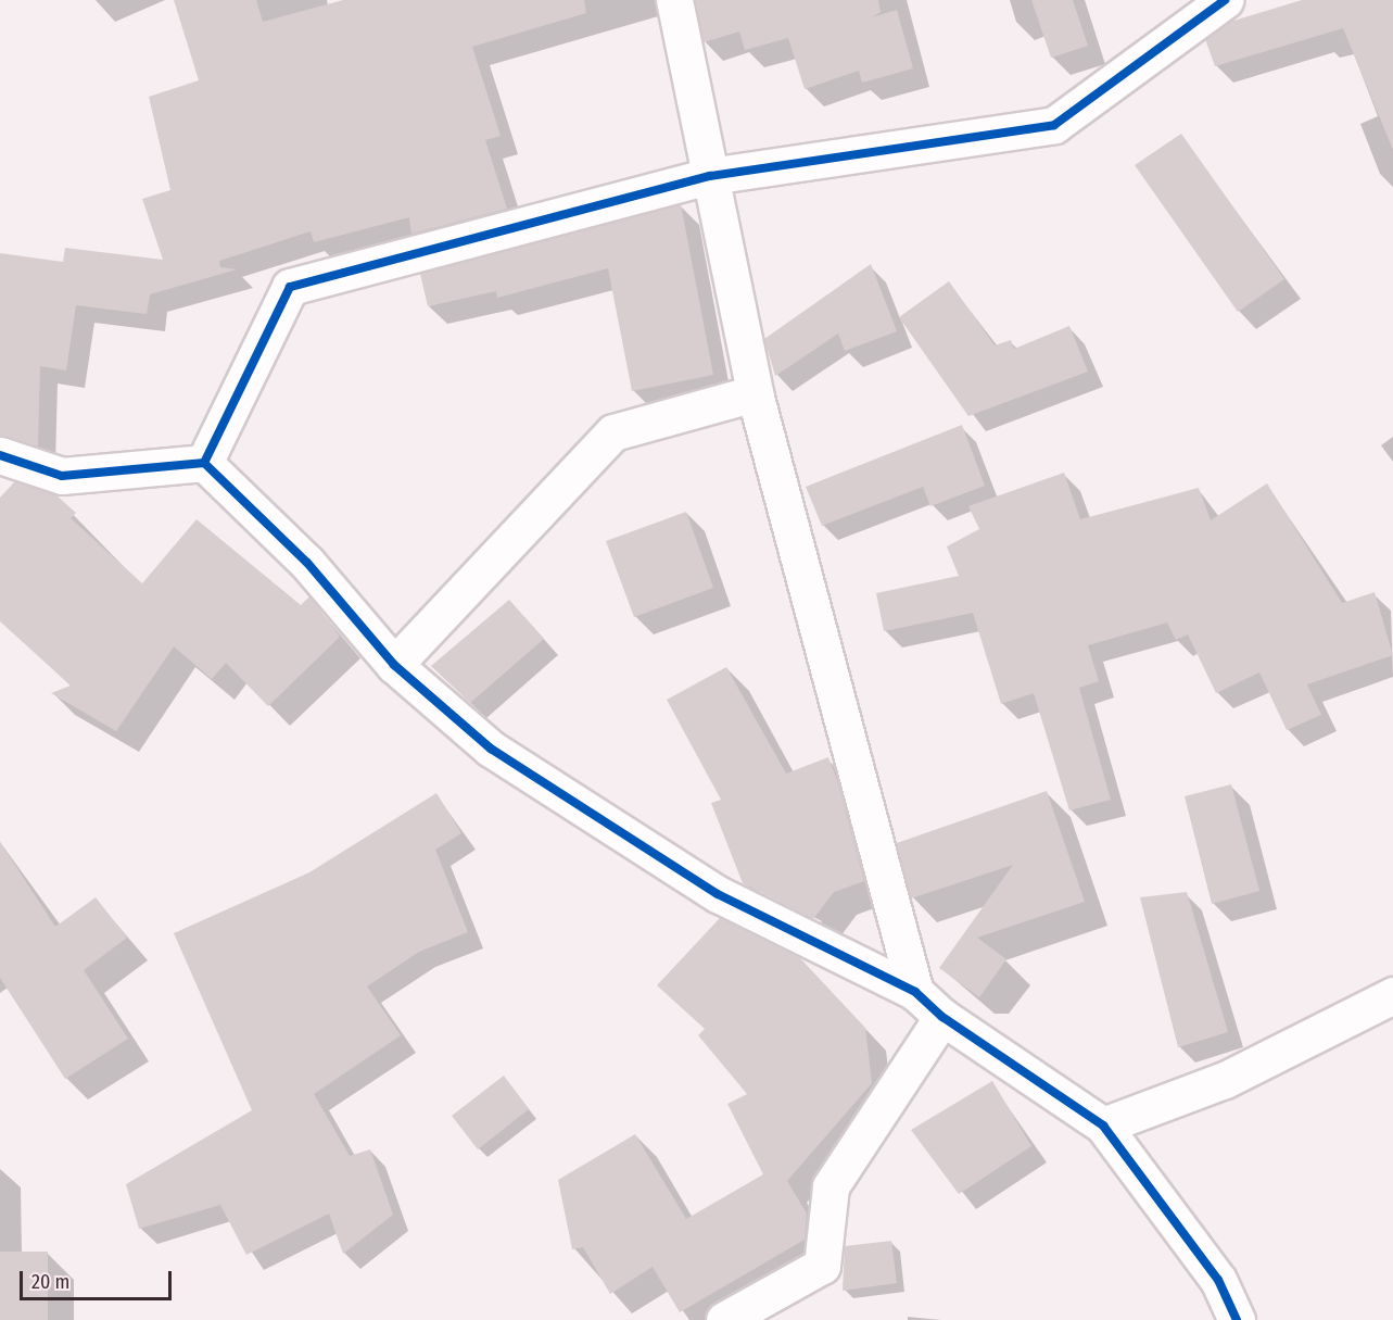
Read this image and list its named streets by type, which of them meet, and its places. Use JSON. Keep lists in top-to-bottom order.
{
  "scale_bar": "20 m"
}
